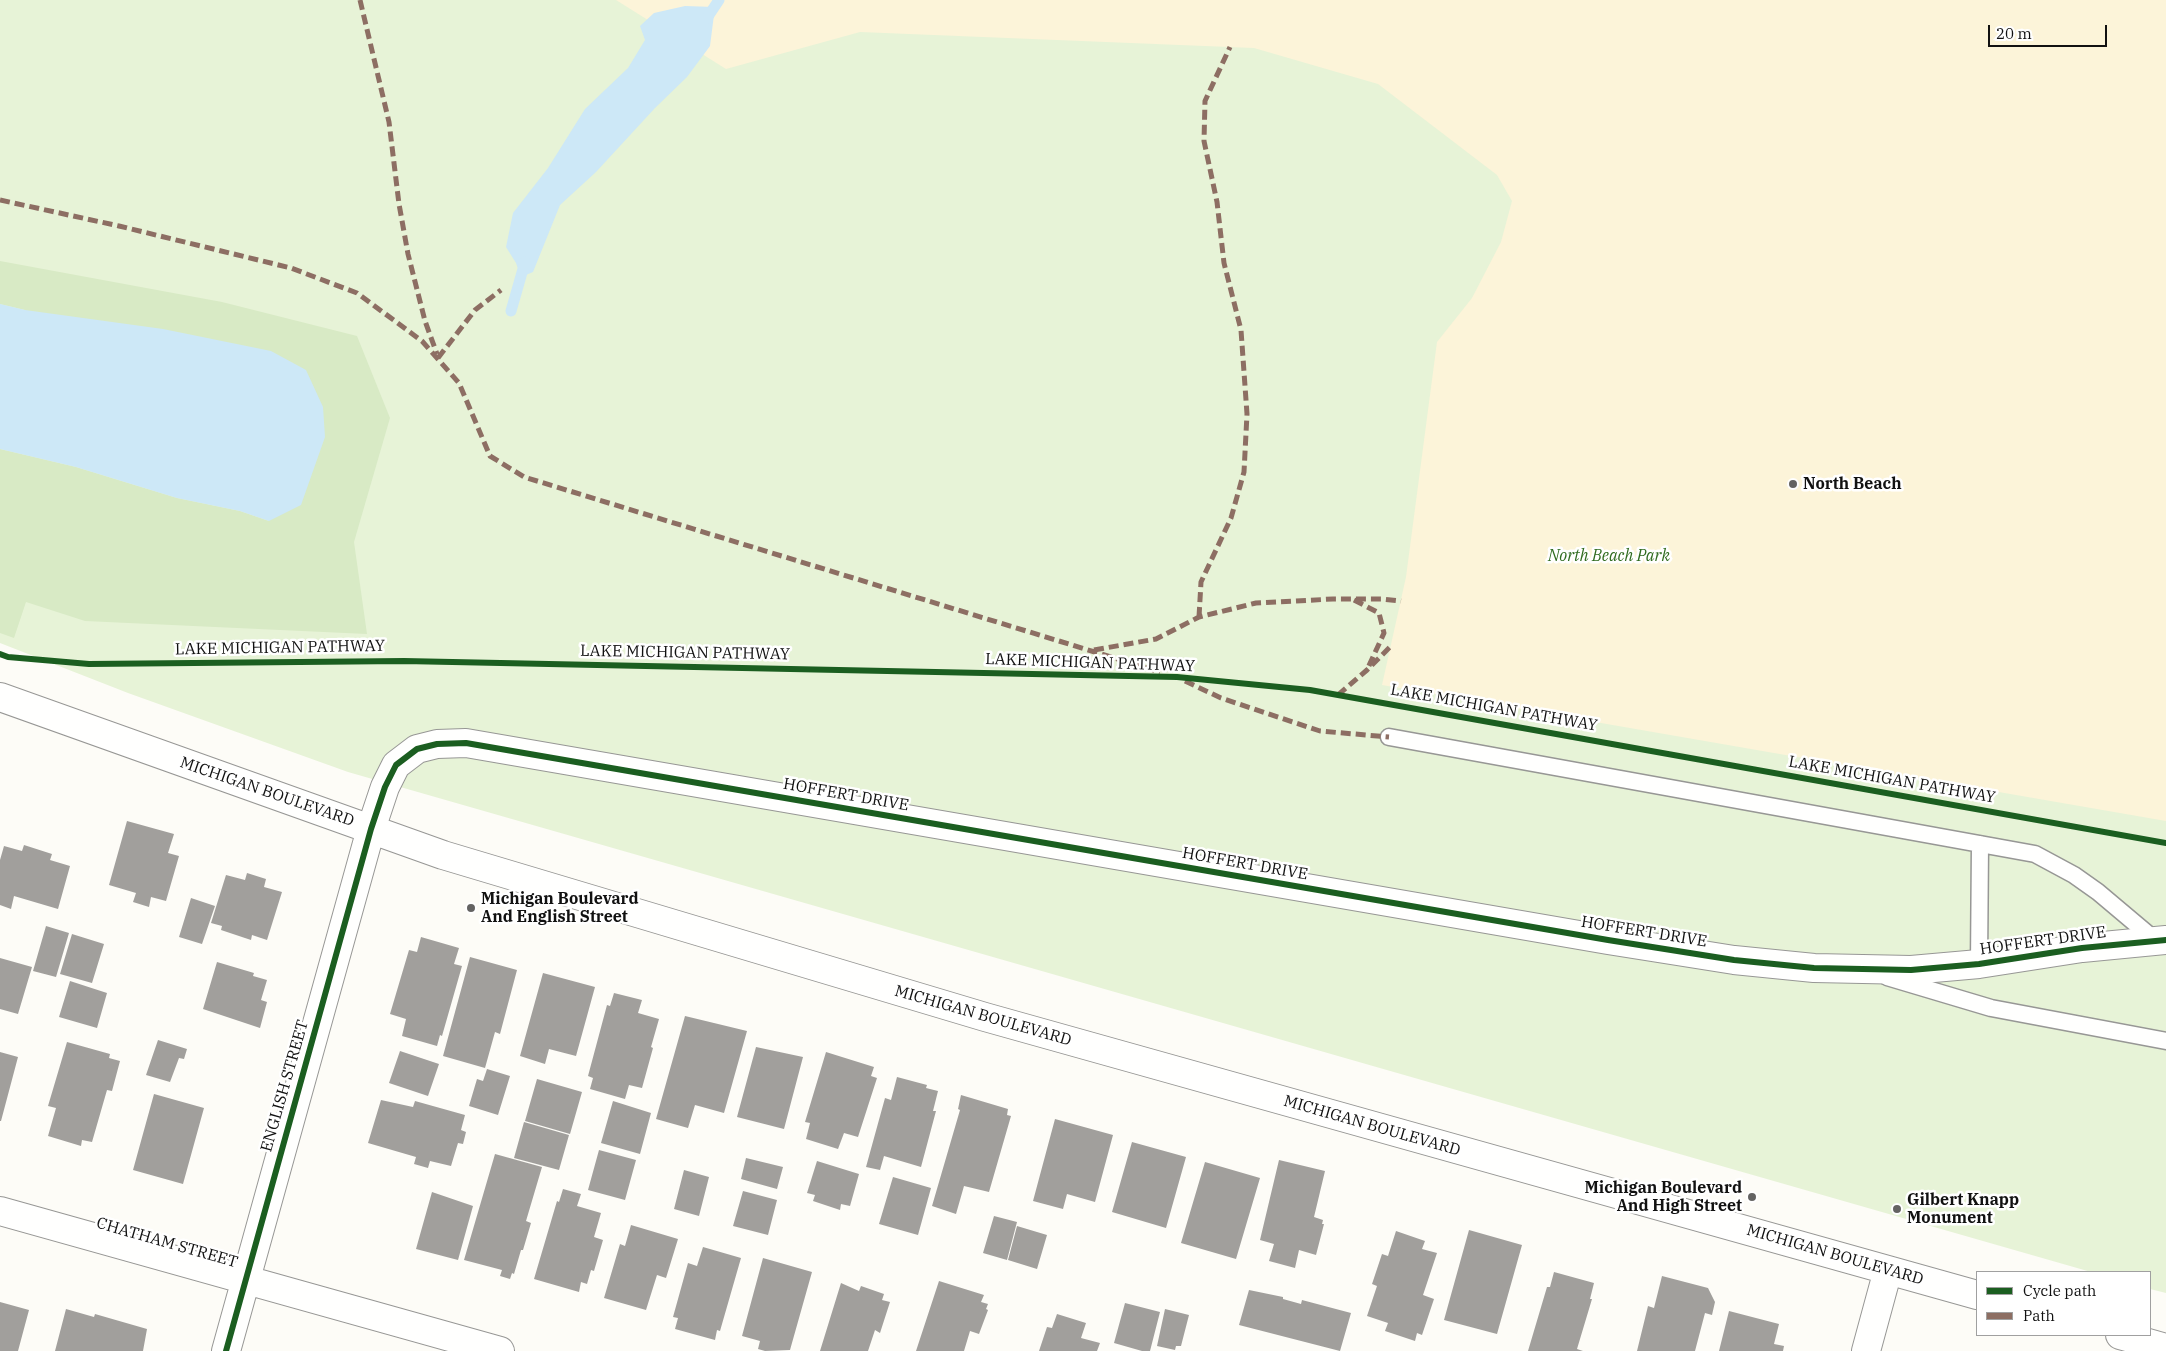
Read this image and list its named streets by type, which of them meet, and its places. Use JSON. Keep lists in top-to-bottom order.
{
  "streets": {
    "street": [
      "MICHIGAN BOULEVARD",
      "HOFFERT DRIVE",
      "ENGLISH STREET",
      "CHATHAM STREET"
    ],
    "cycle path": ["LAKE MICHIGAN PATHWAY"]
  },
  "crossings": [
    ["MICHIGAN BOULEVARD", "HOFFERT DRIVE"],
    ["MICHIGAN BOULEVARD", "ENGLISH STREET"],
    ["HOFFERT DRIVE", "ENGLISH STREET"],
    ["ENGLISH STREET", "CHATHAM STREET"]
  ],
  "parks": ["North Beach Park"],
  "places": [
    "North Beach",
    "Michigan Boulevard And English Street",
    "Michigan Boulevard And High Street",
    "Gilbert Knapp Monument"
  ],
  "legend": ["Cycle path", "Path"],
  "scale_bar": "20 m"
}
